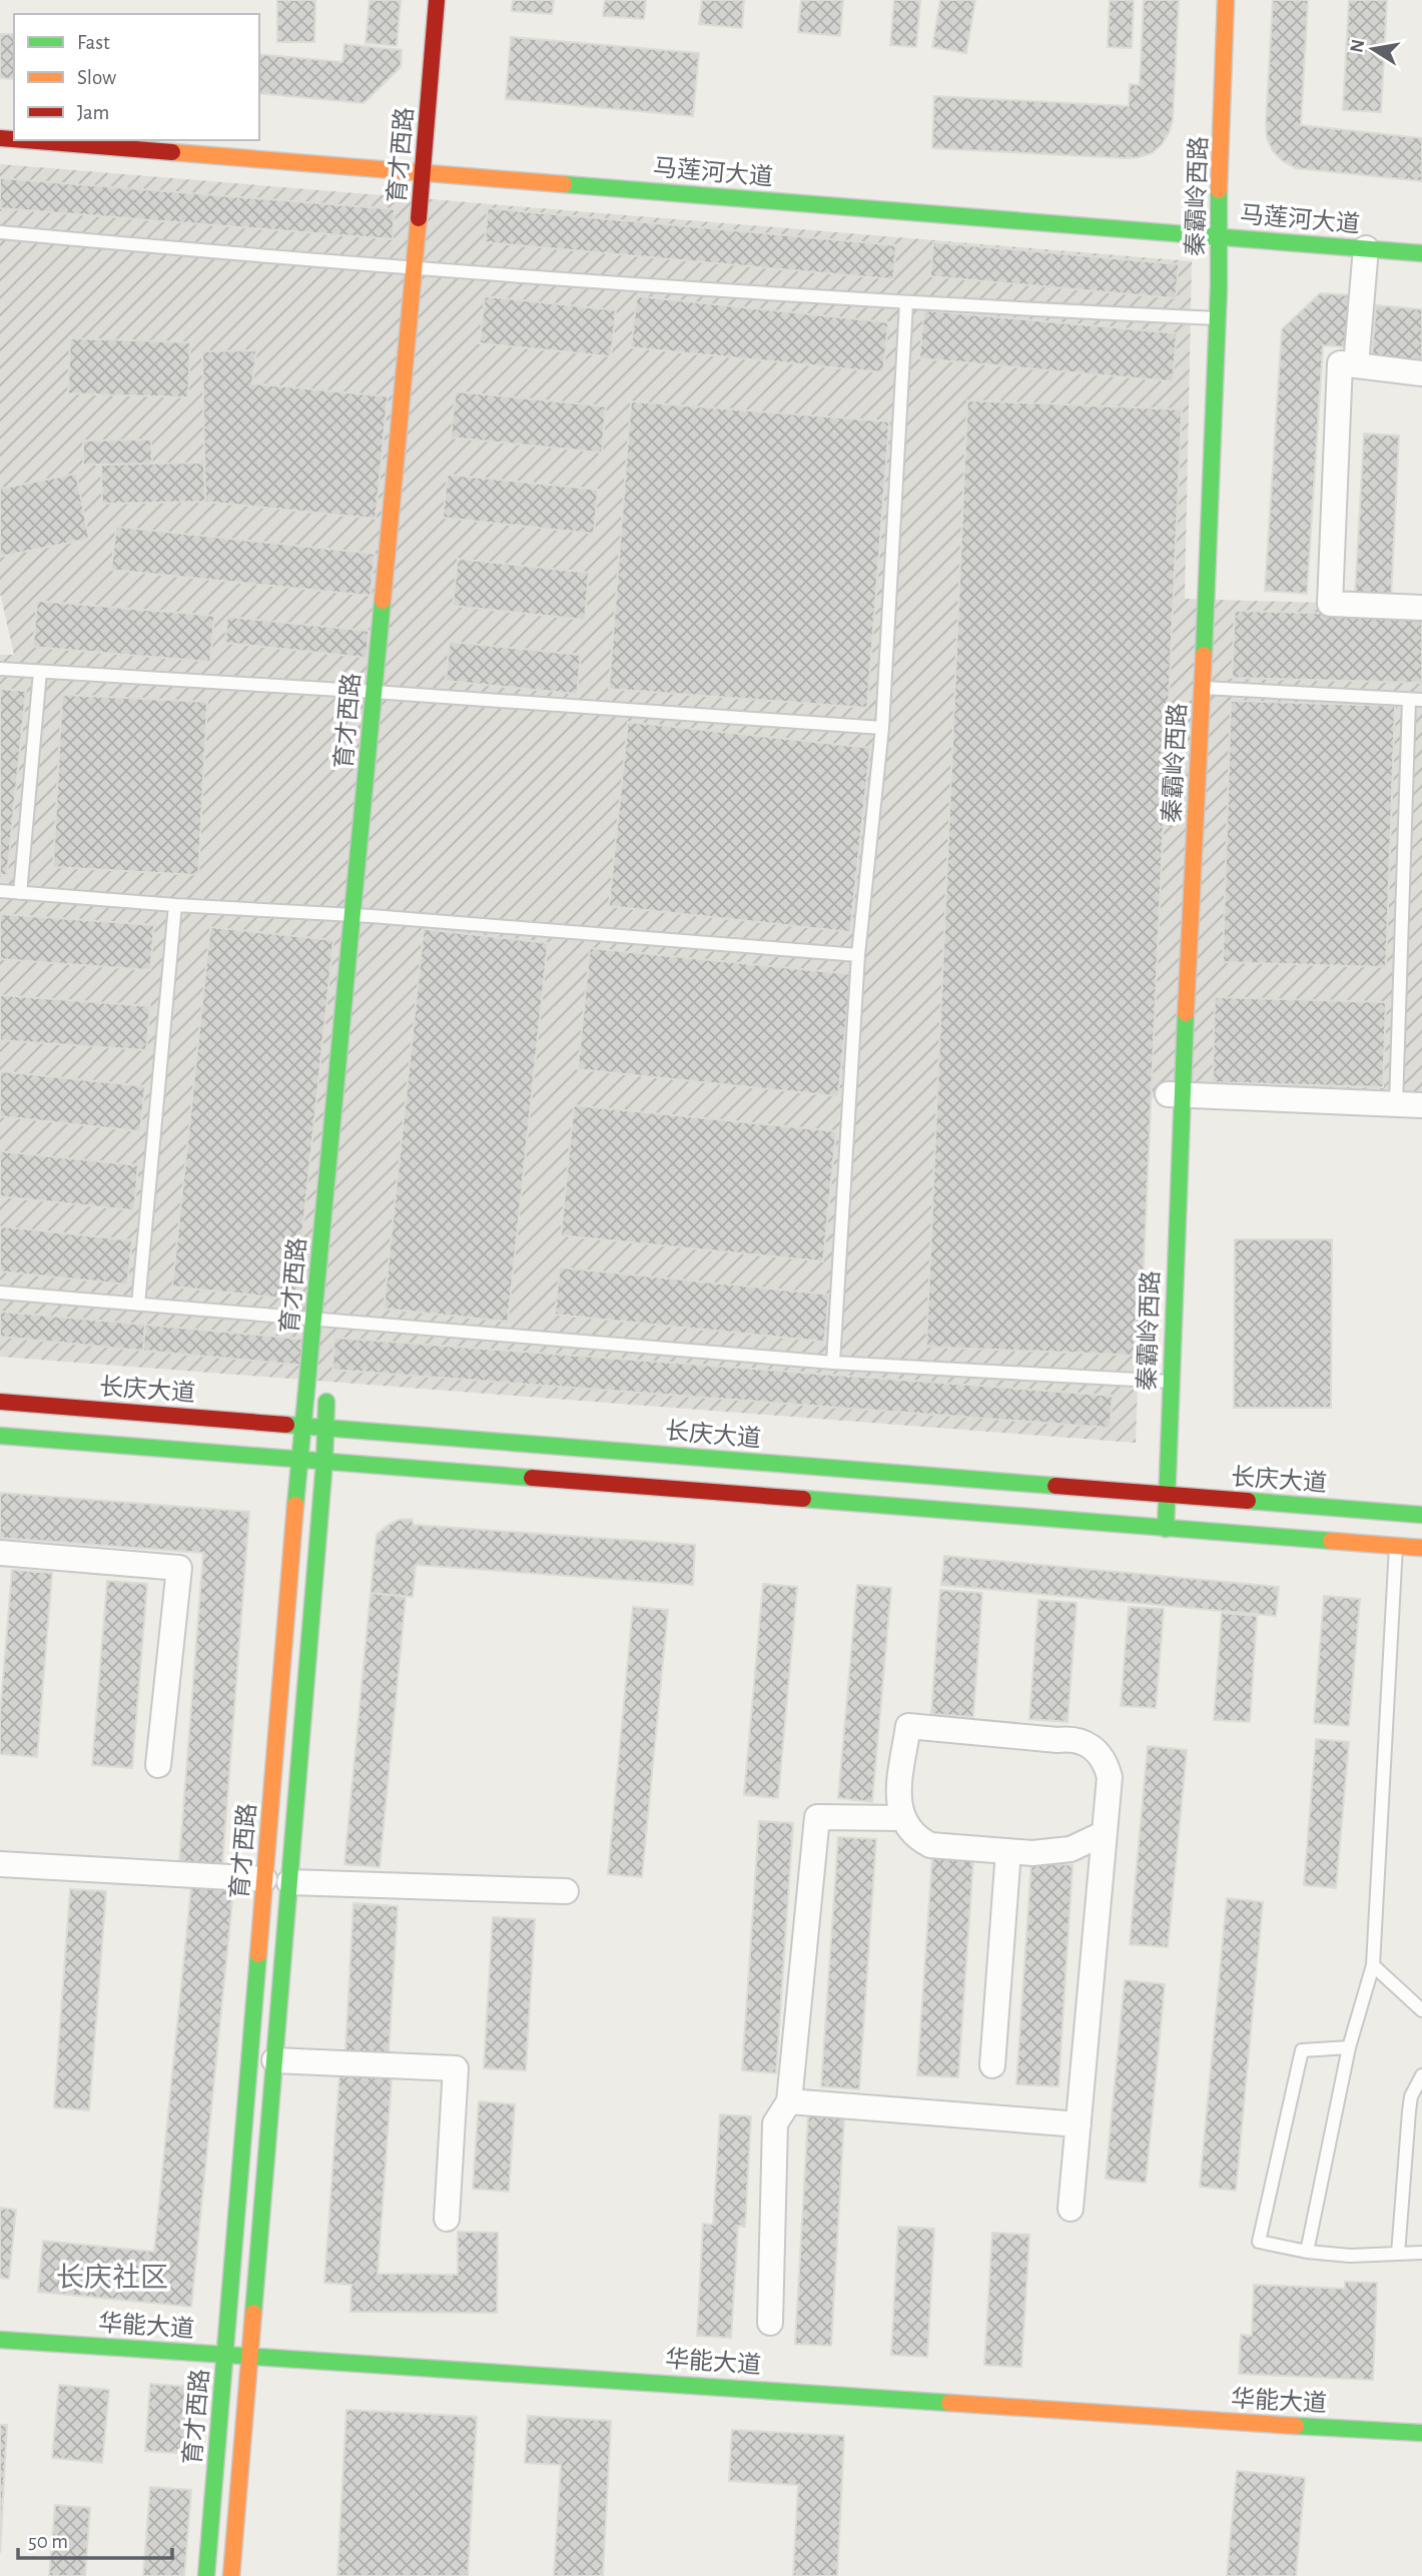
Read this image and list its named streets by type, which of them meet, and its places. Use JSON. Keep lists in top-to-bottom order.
{
  "streets": {
    "street": [
      "育才西路",
      "马莲河大道",
      "秦霸岭西路",
      "长庆大道",
      "华能大道"
    ]
  },
  "crossings": [
    ["育才西路", "马莲河大道"],
    ["育才西路", "长庆大道"],
    ["育才西路", "华能大道"],
    ["马莲河大道", "秦霸岭西路"],
    ["秦霸岭西路", "长庆大道"]
  ],
  "districts": ["长庆社区"],
  "legend": ["Fast", "Slow", "Jam"],
  "scale_bar": "50 m",
  "north": "left"
}
